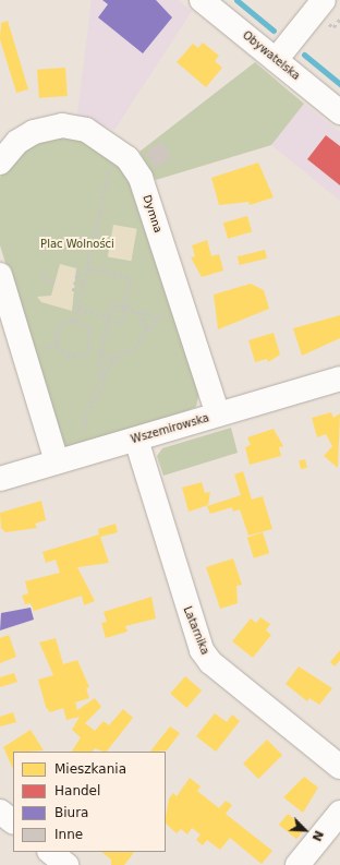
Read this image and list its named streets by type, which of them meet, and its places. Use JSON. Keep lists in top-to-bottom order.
{
  "streets": {
    "street": [
      "Obywatelska",
      "Dymna",
      "Wszemirowska",
      "Latarnika"
    ]
  },
  "crossings": [
    ["Dymna", "Wszemirowska"],
    ["Wszemirowska", "Latarnika"]
  ],
  "parks": ["Plac Wolności"],
  "legend": [
    "Mieszkania",
    "Handel",
    "Biura",
    "Inne"
  ],
  "north": "bottom right"
}
